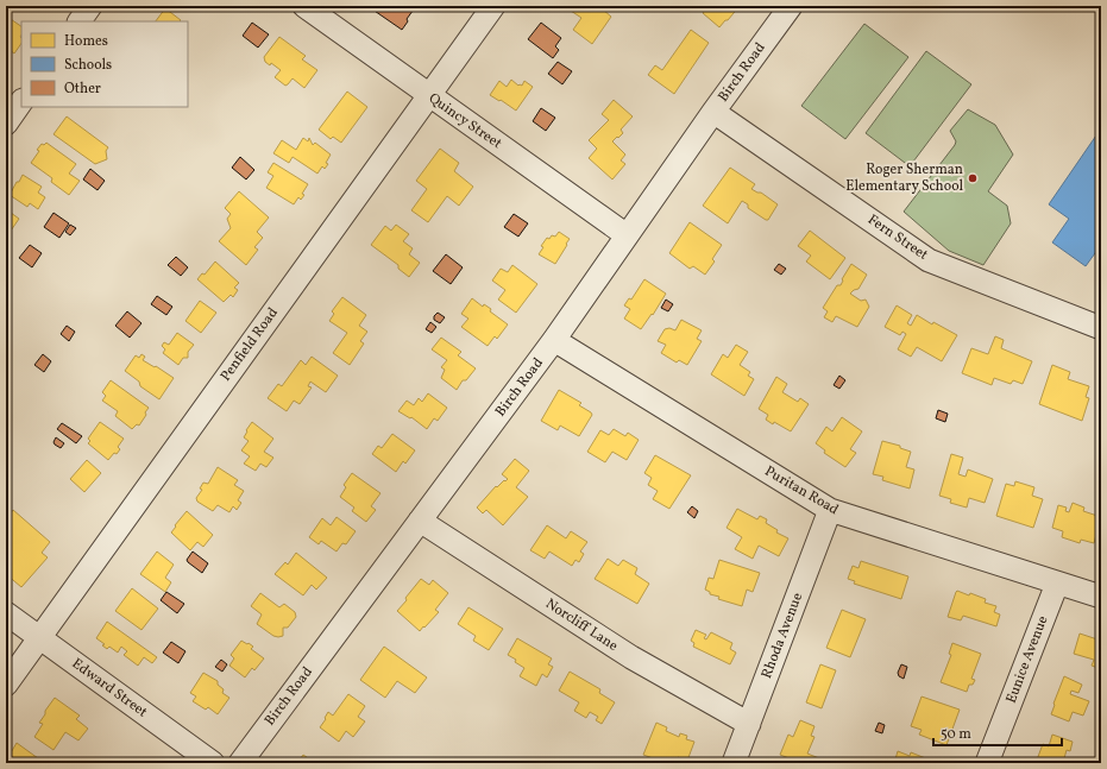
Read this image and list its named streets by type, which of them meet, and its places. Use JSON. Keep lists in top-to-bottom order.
{
  "streets": {
    "street": [
      "Birch Road",
      "Quincy Street",
      "Fern Street",
      "Penfield Road",
      "Puritan Road",
      "Norcliff Lane",
      "Rhoda Avenue",
      "Eunice Avenue",
      "Edward Street"
    ]
  },
  "crossings": [
    ["Birch Road", "Quincy Street"],
    ["Birch Road", "Fern Street"],
    ["Birch Road", "Puritan Road"],
    ["Birch Road", "Norcliff Lane"],
    ["Quincy Street", "Penfield Road"],
    ["Penfield Road", "Edward Street"],
    ["Puritan Road", "Rhoda Avenue"],
    ["Puritan Road", "Eunice Avenue"],
    ["Norcliff Lane", "Rhoda Avenue"]
  ],
  "places": ["Roger Sherman Elementary School"],
  "legend": ["Homes", "Schools", "Other"],
  "scale_bar": "50 m"
}
